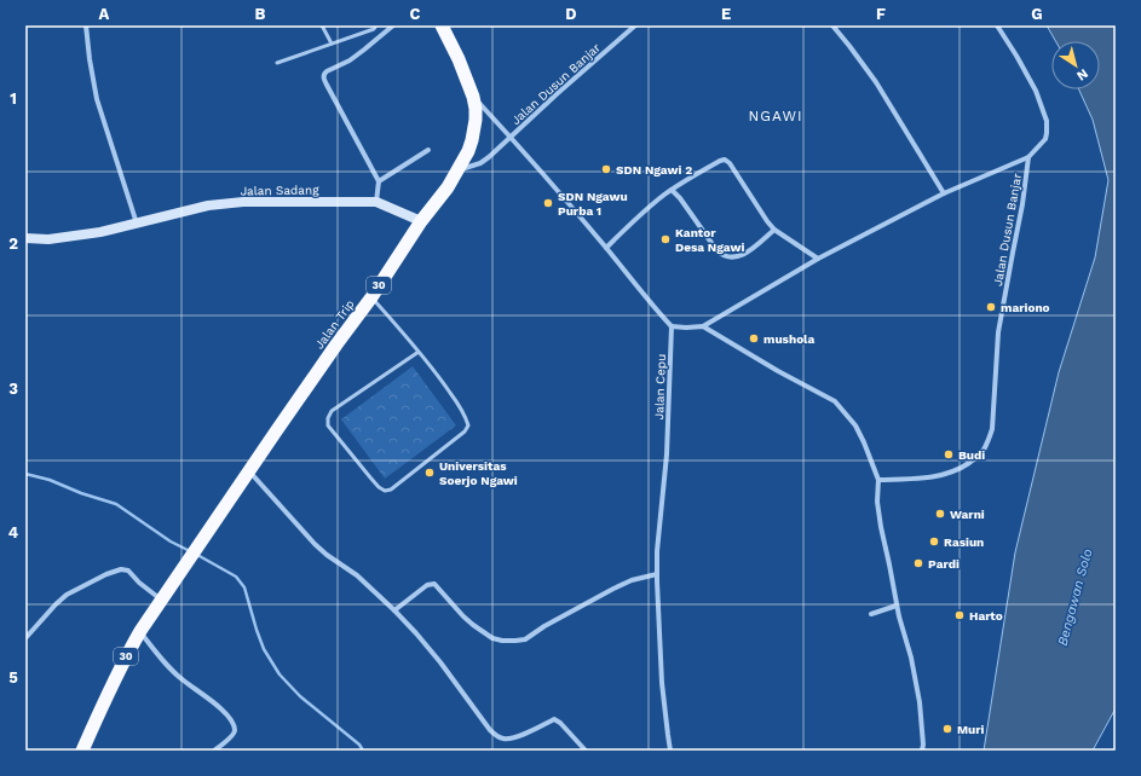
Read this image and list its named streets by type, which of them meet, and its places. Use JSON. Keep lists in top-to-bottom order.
{
  "streets": {
    "highway": ["30", "Jalan Trip"],
    "main road": ["Jalan Sadang"],
    "street": ["Jalan Dusun Banjar", "Jalan Cepu"]
  },
  "crossings": [
    ["Jalan Dusun Banjar", "Jalan Trip"],
    ["Jalan Sadang", "Jalan Trip"],
    ["30", "Jalan Trip"]
  ],
  "districts": ["NGAWI"],
  "water": ["Bengawan Solo"],
  "places": [
    "SDN Ngawi 2",
    "SDN Ngawu Purba 1",
    "Kantor Desa Ngawi",
    "mariono",
    "mushola",
    "Budi",
    "Universitas Soerjo Ngawi",
    "Warni",
    "Rasiun",
    "Pardi",
    "Harto",
    "Muri"
  ],
  "north": "bottom right",
  "grid": {
    "columns": [
      "A",
      "B",
      "C",
      "D",
      "E",
      "F",
      "G"
    ],
    "rows": [
      "1",
      "2",
      "3",
      "4",
      "5"
    ]
  }
}
